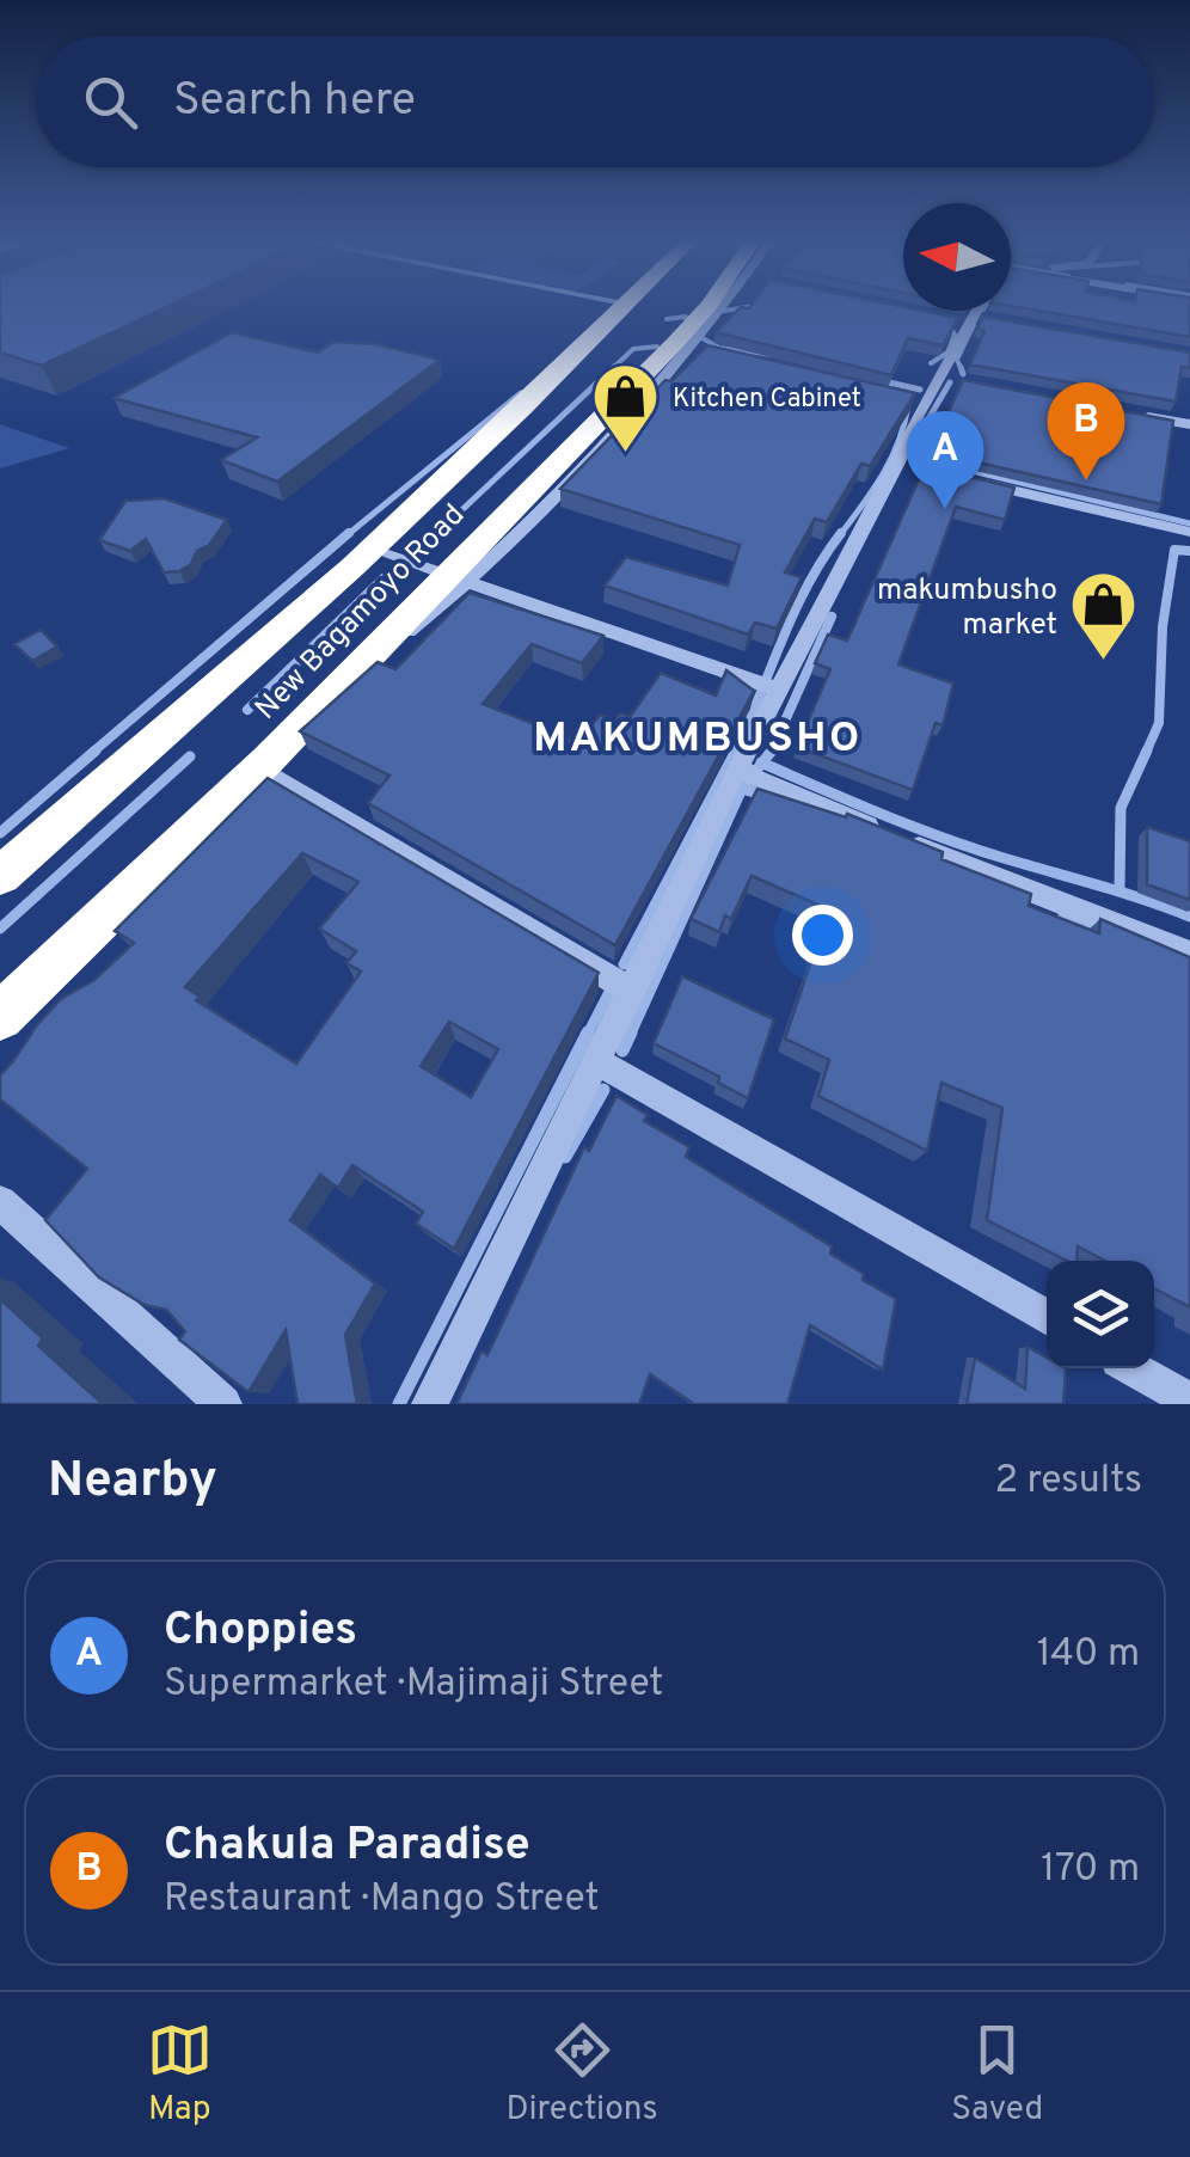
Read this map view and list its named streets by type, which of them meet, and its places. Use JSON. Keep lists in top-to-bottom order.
{
  "streets": {
    "highway": ["New Bagamoyo Road"]
  },
  "districts": ["MAKUMBUSHO"],
  "places": {
    "shop": ["Kitchen Cabinet", "makumbusho market"]
  },
  "north": "left",
  "page": {
    "search": "Search here",
    "pins": ["B", "A"],
    "heading": ["Nearby", "2 results"],
    "list": [
      {
        "mark": "A",
        "name": "Choppies",
        "note": "Supermarket · Majimaji Street",
        "value": "140 m"
      },
      {
        "mark": "B",
        "name": "Chakula Paradise",
        "note": "Restaurant · Mango Street",
        "value": "170 m"
      }
    ],
    "nav": ["Map", "Directions", "Saved"]
  }
}
